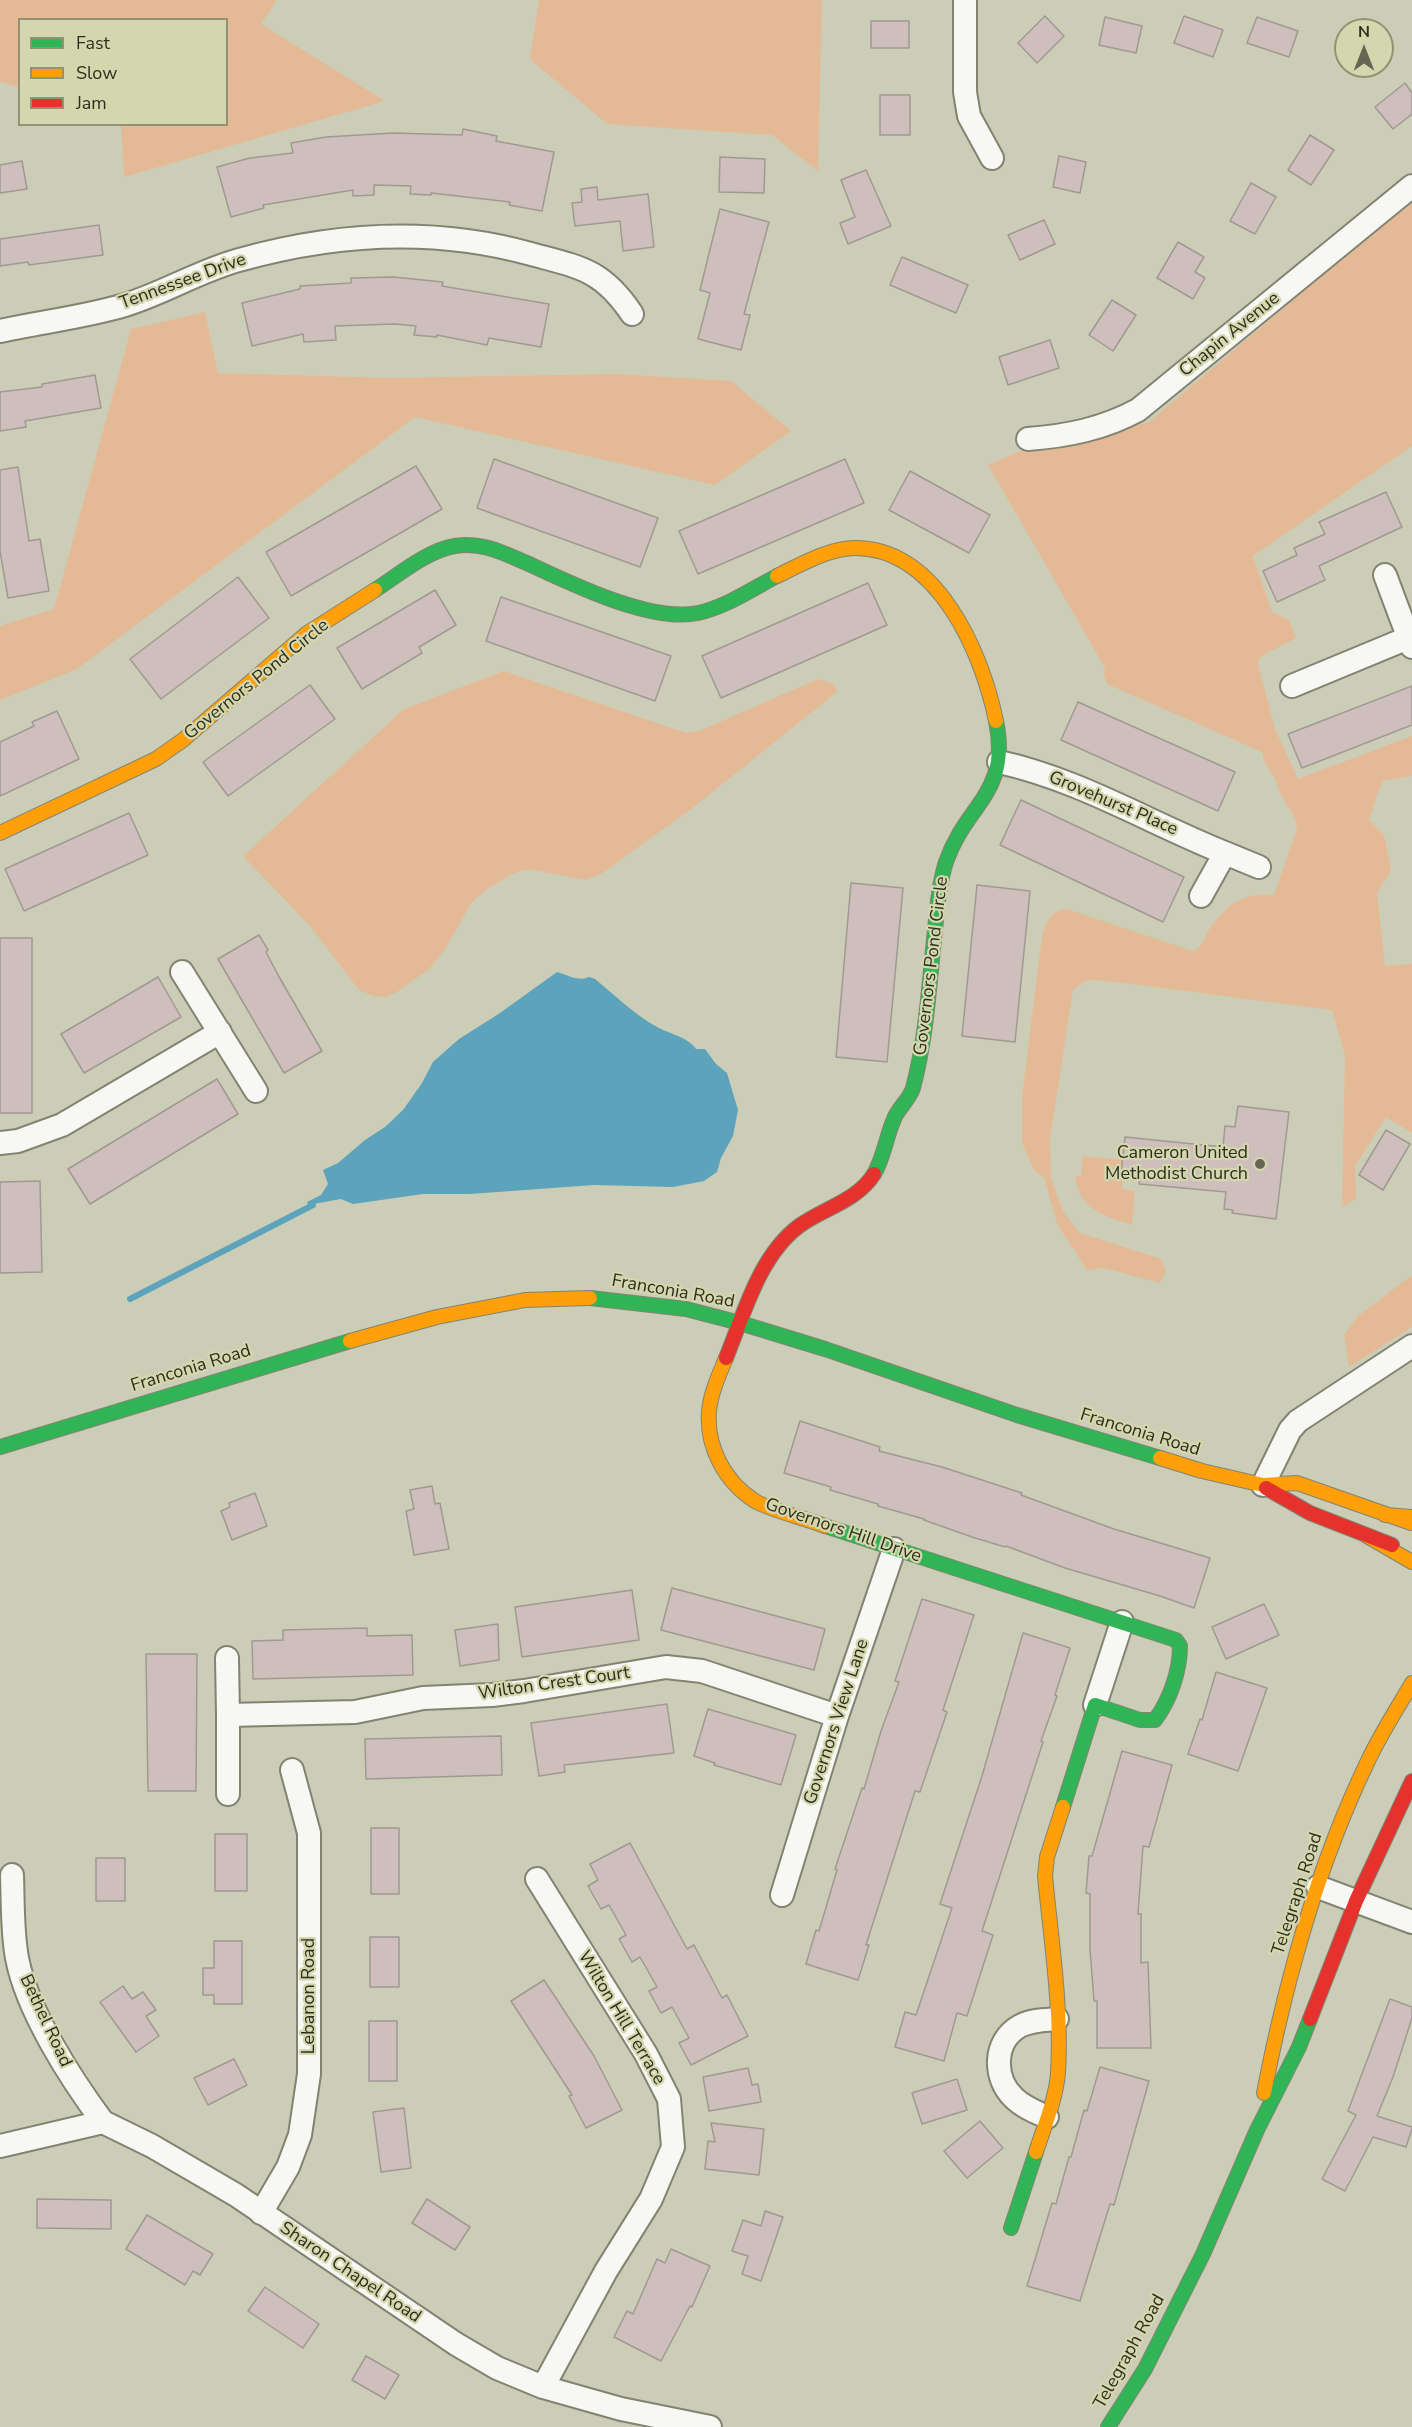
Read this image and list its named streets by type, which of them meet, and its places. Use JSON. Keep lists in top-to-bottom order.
{
  "streets": {
    "street": [
      "Tennessee Drive",
      "Chapin Avenue",
      "Governors Pond Circle",
      "Grovehurst Place",
      "Franconia Road",
      "Governors Hill Drive",
      "Wilton Crest Court",
      "Governors View Lane",
      "Telegraph Road",
      "Lebanon Road",
      "Wilton Hill Terrace",
      "Bethel Road",
      "Sharon Chapel Road"
    ]
  },
  "crossings": [
    ["Governors Pond Circle", "Grovehurst Place"],
    ["Governors Pond Circle", "Franconia Road"],
    ["Governors Pond Circle", "Governors Hill Drive"],
    ["Franconia Road", "Governors Hill Drive"],
    ["Governors Hill Drive", "Governors View Lane"],
    ["Wilton Crest Court", "Governors View Lane"],
    ["Lebanon Road", "Sharon Chapel Road"],
    ["Wilton Hill Terrace", "Sharon Chapel Road"],
    ["Bethel Road", "Sharon Chapel Road"]
  ],
  "places": ["Cameron United Methodist Church"],
  "legend": ["Fast", "Slow", "Jam"],
  "north": "top"
}
